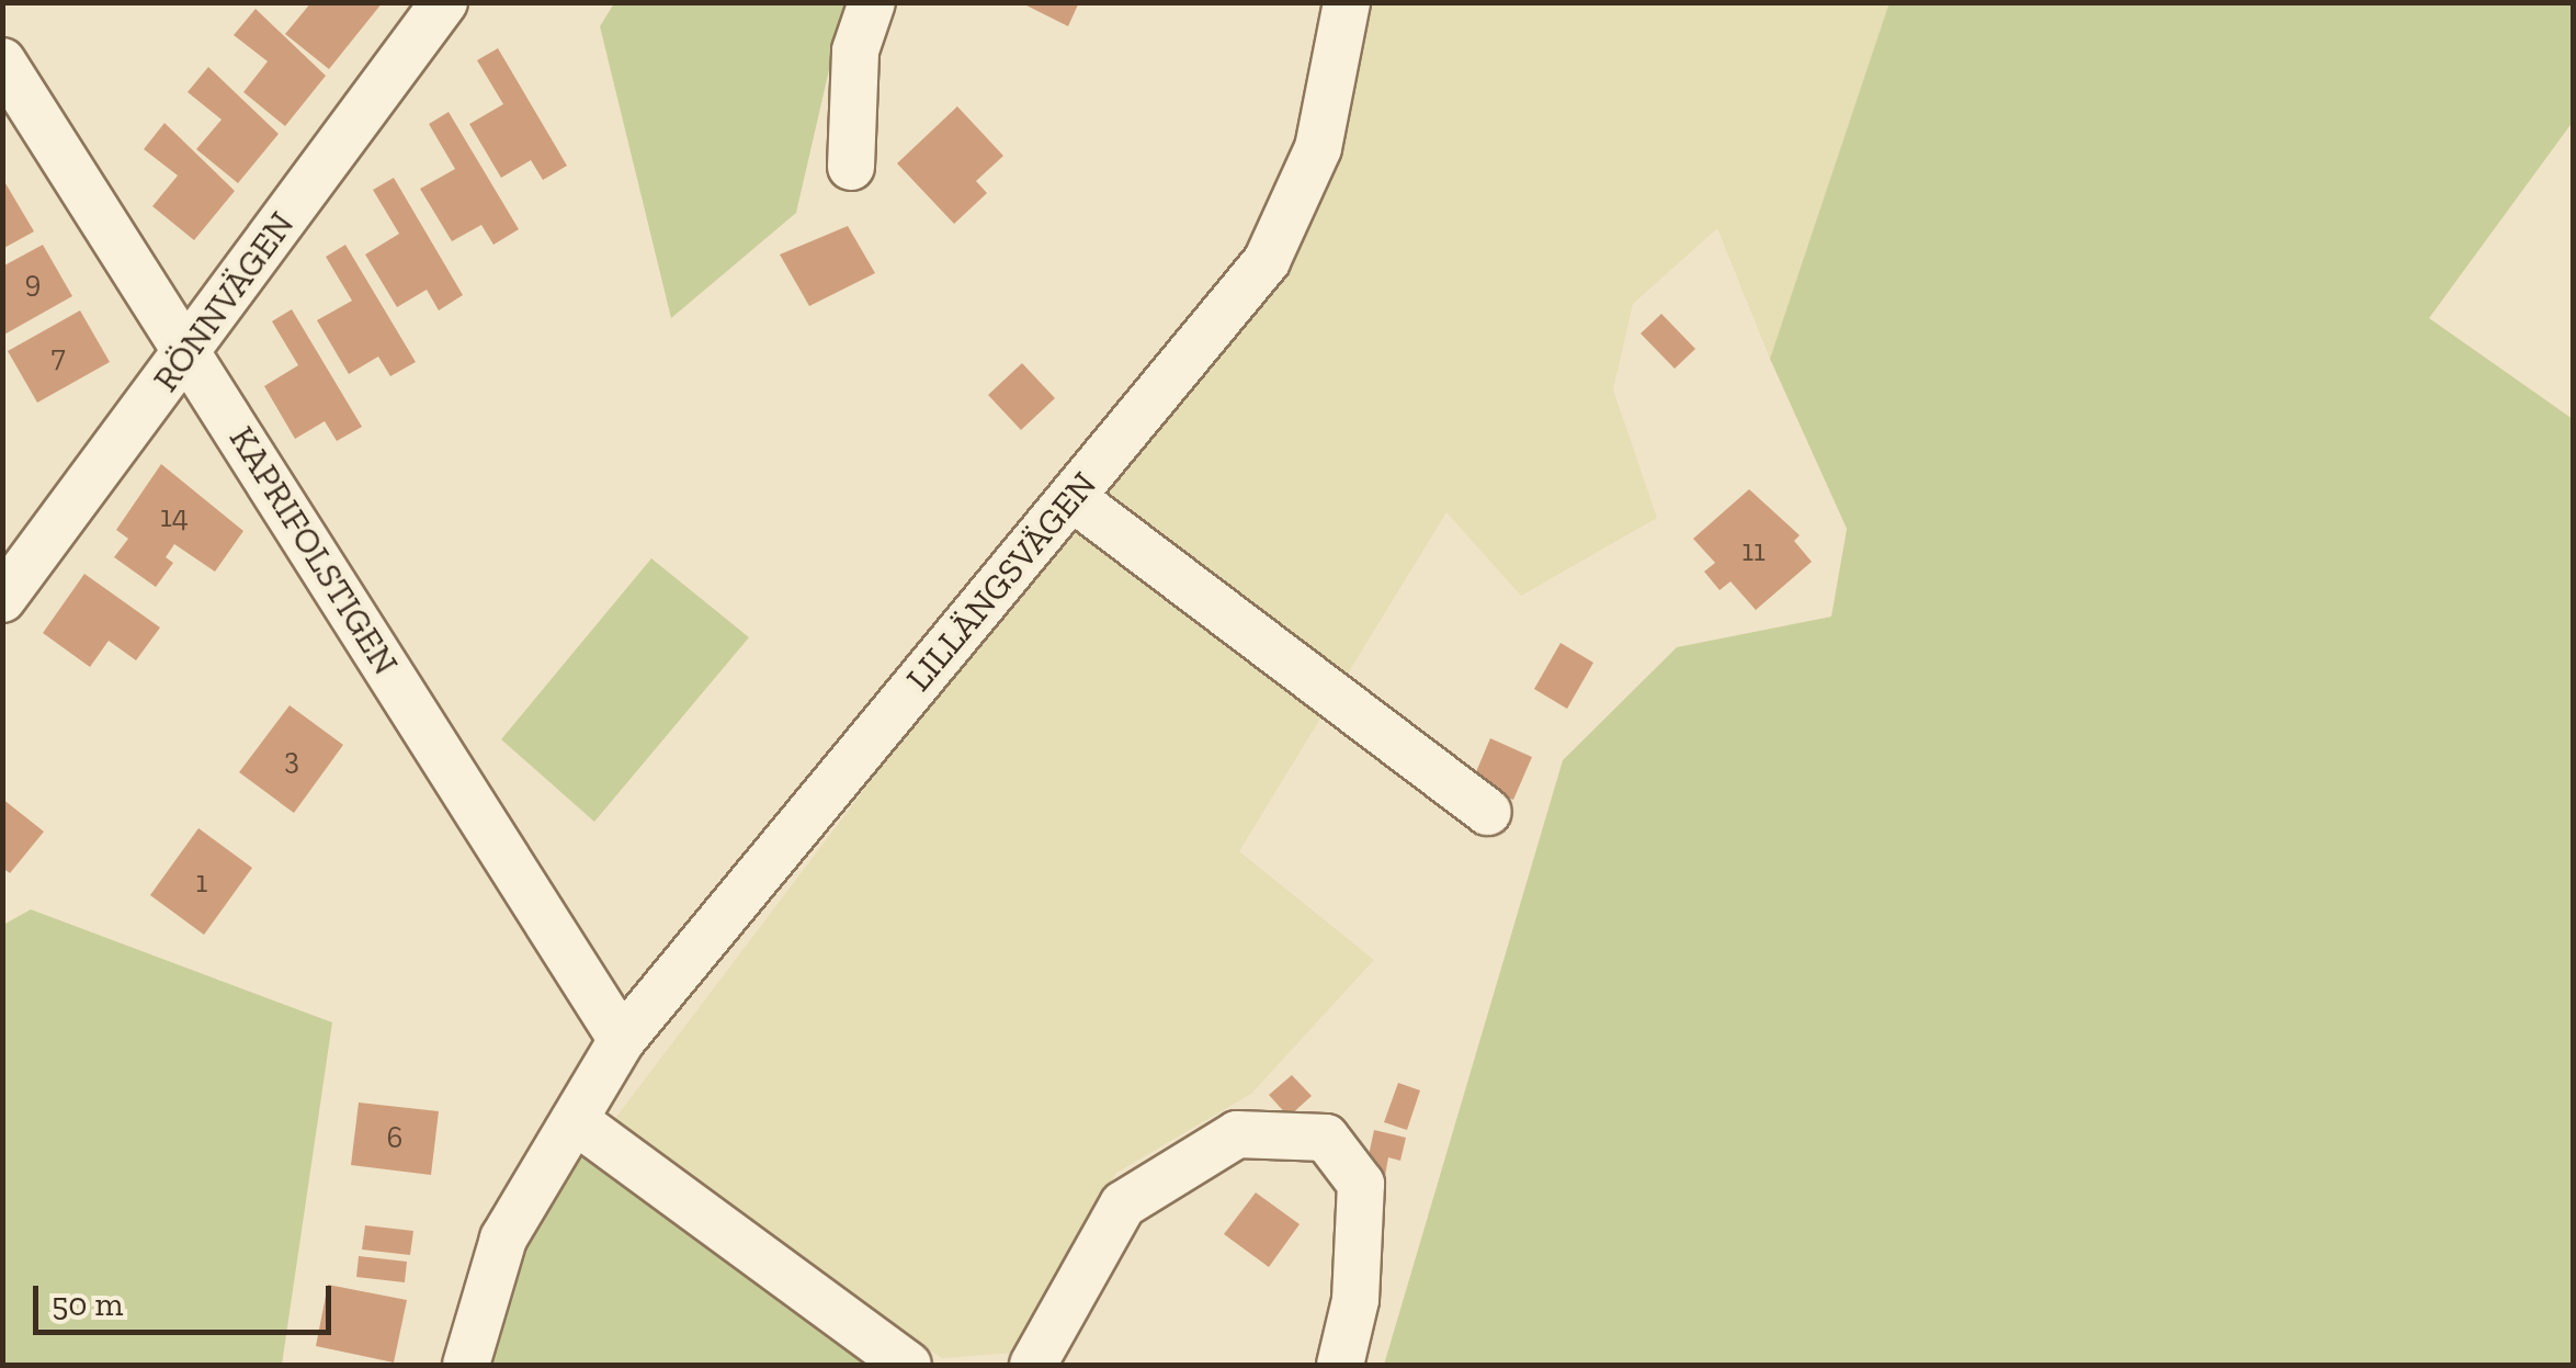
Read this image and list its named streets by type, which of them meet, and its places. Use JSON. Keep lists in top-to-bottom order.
{
  "streets": {
    "street": ["RÖNNVÄGEN", "KAPRIFOLSTIGEN", "LILLÄNGSVÄGEN"]
  },
  "crossings": [
    ["RÖNNVÄGEN", "KAPRIFOLSTIGEN"],
    ["KAPRIFOLSTIGEN", "LILLÄNGSVÄGEN"]
  ],
  "house_numbers": [
    "9",
    "7",
    "14",
    "11",
    "3",
    "1",
    "6"
  ],
  "scale_bar": "50 m"
}
